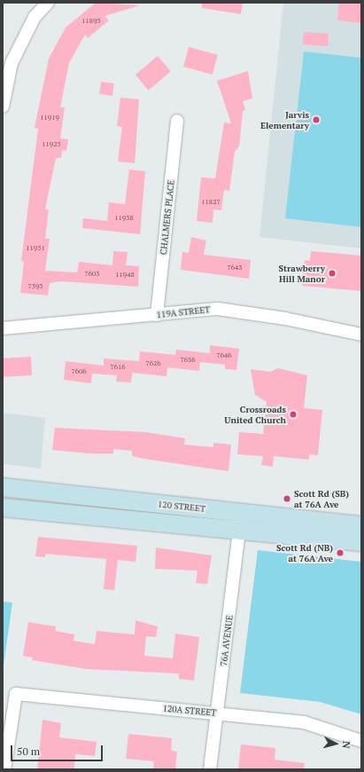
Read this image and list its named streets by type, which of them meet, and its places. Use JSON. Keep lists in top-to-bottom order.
{
  "streets": {
    "main road": ["120 STREET"],
    "street": [
      "CHALMERS PLACE",
      "119A STREET",
      "76A AVENUE",
      "120A STREET"
    ]
  },
  "crossings": [
    ["CHALMERS PLACE", "119A STREET"],
    ["120 STREET", "76A AVENUE"],
    ["76A AVENUE", "120A STREET"]
  ],
  "places": [
    "Jarvis Elementary",
    "Strawberry Hill Manor",
    "Crossroads United Church",
    "Scott Rd (SB) at 76A Ave",
    "Scott Rd (NB) at 76A Ave"
  ],
  "house_numbers": [
    "11895",
    "11919",
    "11925",
    "11827",
    "11938",
    "11951",
    "7643",
    "7603",
    "11948",
    "7595",
    "7646",
    "7636",
    "7626",
    "7616",
    "7606"
  ],
  "scale_bar": "50 m",
  "north": "right"
}
